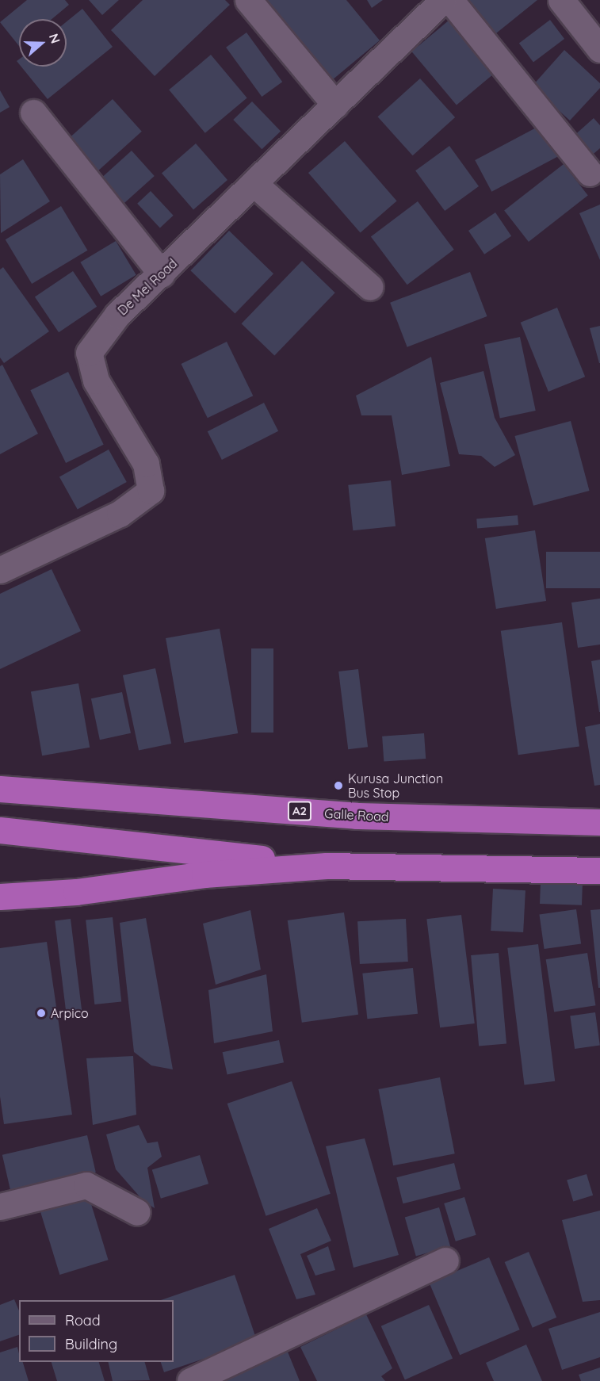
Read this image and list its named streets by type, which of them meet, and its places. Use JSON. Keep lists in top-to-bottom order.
{
  "streets": {
    "highway": ["A2", "Galle Road"],
    "street": ["De Mel Road"]
  },
  "places": ["Kurusa Junction Bus Stop", "Arpico"],
  "legend": ["Road", "Building"],
  "north": "right"
}
